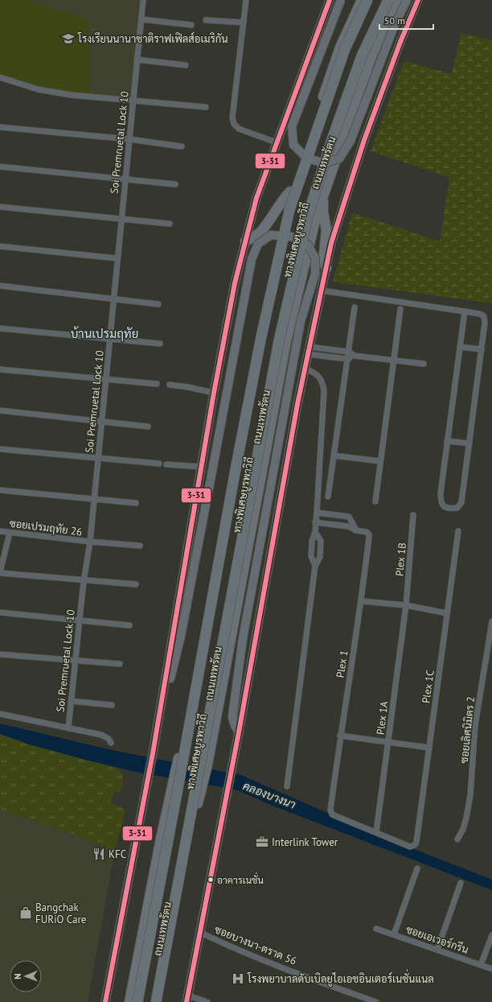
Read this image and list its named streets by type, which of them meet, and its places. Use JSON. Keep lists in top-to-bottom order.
{
  "streets": {
    "highway": ["ถนนเทพรัตน", "ทางพิเศษบูรพาวิถี"],
    "street": [
      "Soi Premruetal Lock 10",
      "ซอยเปรมฤทัย 26",
      "Plex 1B",
      "Plex 1",
      "Plex 1C",
      "Plex 1A",
      "ซอยเลิศนิมิตร 2",
      "ซอยเอเวอร์กรีน",
      "ซอยบางนา-ตราด 56"
    ]
  },
  "crossings": [
    ["Soi Premruetal Lock 10", "ซอยเปรมฤทัย 26"],
    ["Plex 1B", "Plex 1A"],
    ["Plex 1", "Plex 1C"],
    ["Plex 1", "Plex 1A"],
    ["Plex 1C", "Plex 1A"]
  ],
  "districts": ["บ้านเปรมฤทัย"],
  "water": ["คลองบางนา"],
  "places": {
    "school or university": ["โรงเรียนนานาชาติราฟเฟิลส์อเมริกัน"],
    "office": ["Interlink Tower"],
    "restaurant": ["KFC"],
    "other": ["อาคารเนชั่น"],
    "shop": ["Bangchak FURiO Care"],
    "hospital": ["โรงพยาบาลดับเบิลยูไอเอชอินเตอร์เนชั่นแนล"]
  },
  "lines": ["transit line 3-31"],
  "scale_bar": "50 m",
  "north": "left"
}
